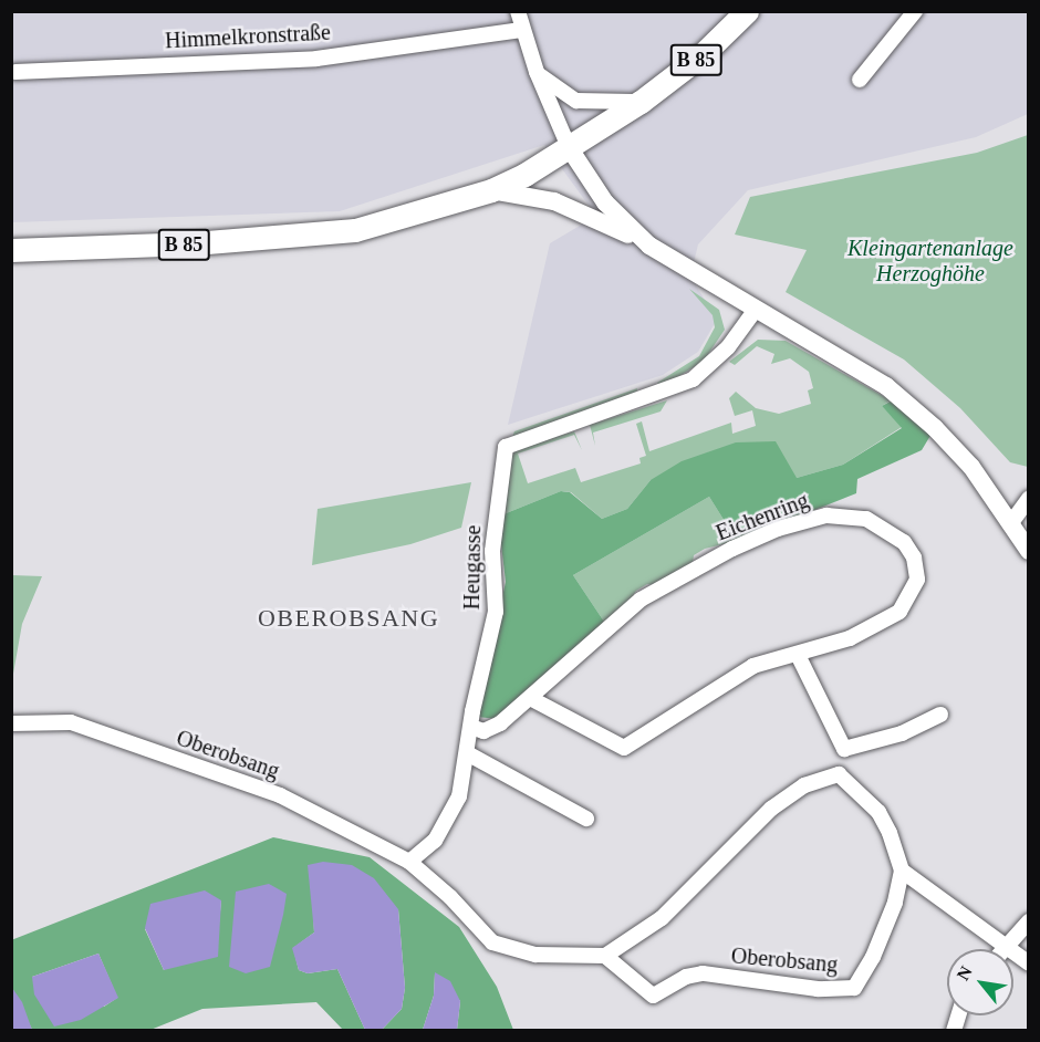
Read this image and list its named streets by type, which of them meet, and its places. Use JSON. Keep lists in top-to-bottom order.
{
  "streets": {
    "main road": ["B 85"],
    "street": [
      "Himmelkronstraße",
      "Eichenring",
      "Heugasse",
      "Oberobsang"
    ]
  },
  "crossings": [
    ["Eichenring", "Heugasse"]
  ],
  "districts": ["OBEROBSANG"],
  "parks": ["Kleingartenanlage Herzoghöhe"],
  "north": "top left"
}
